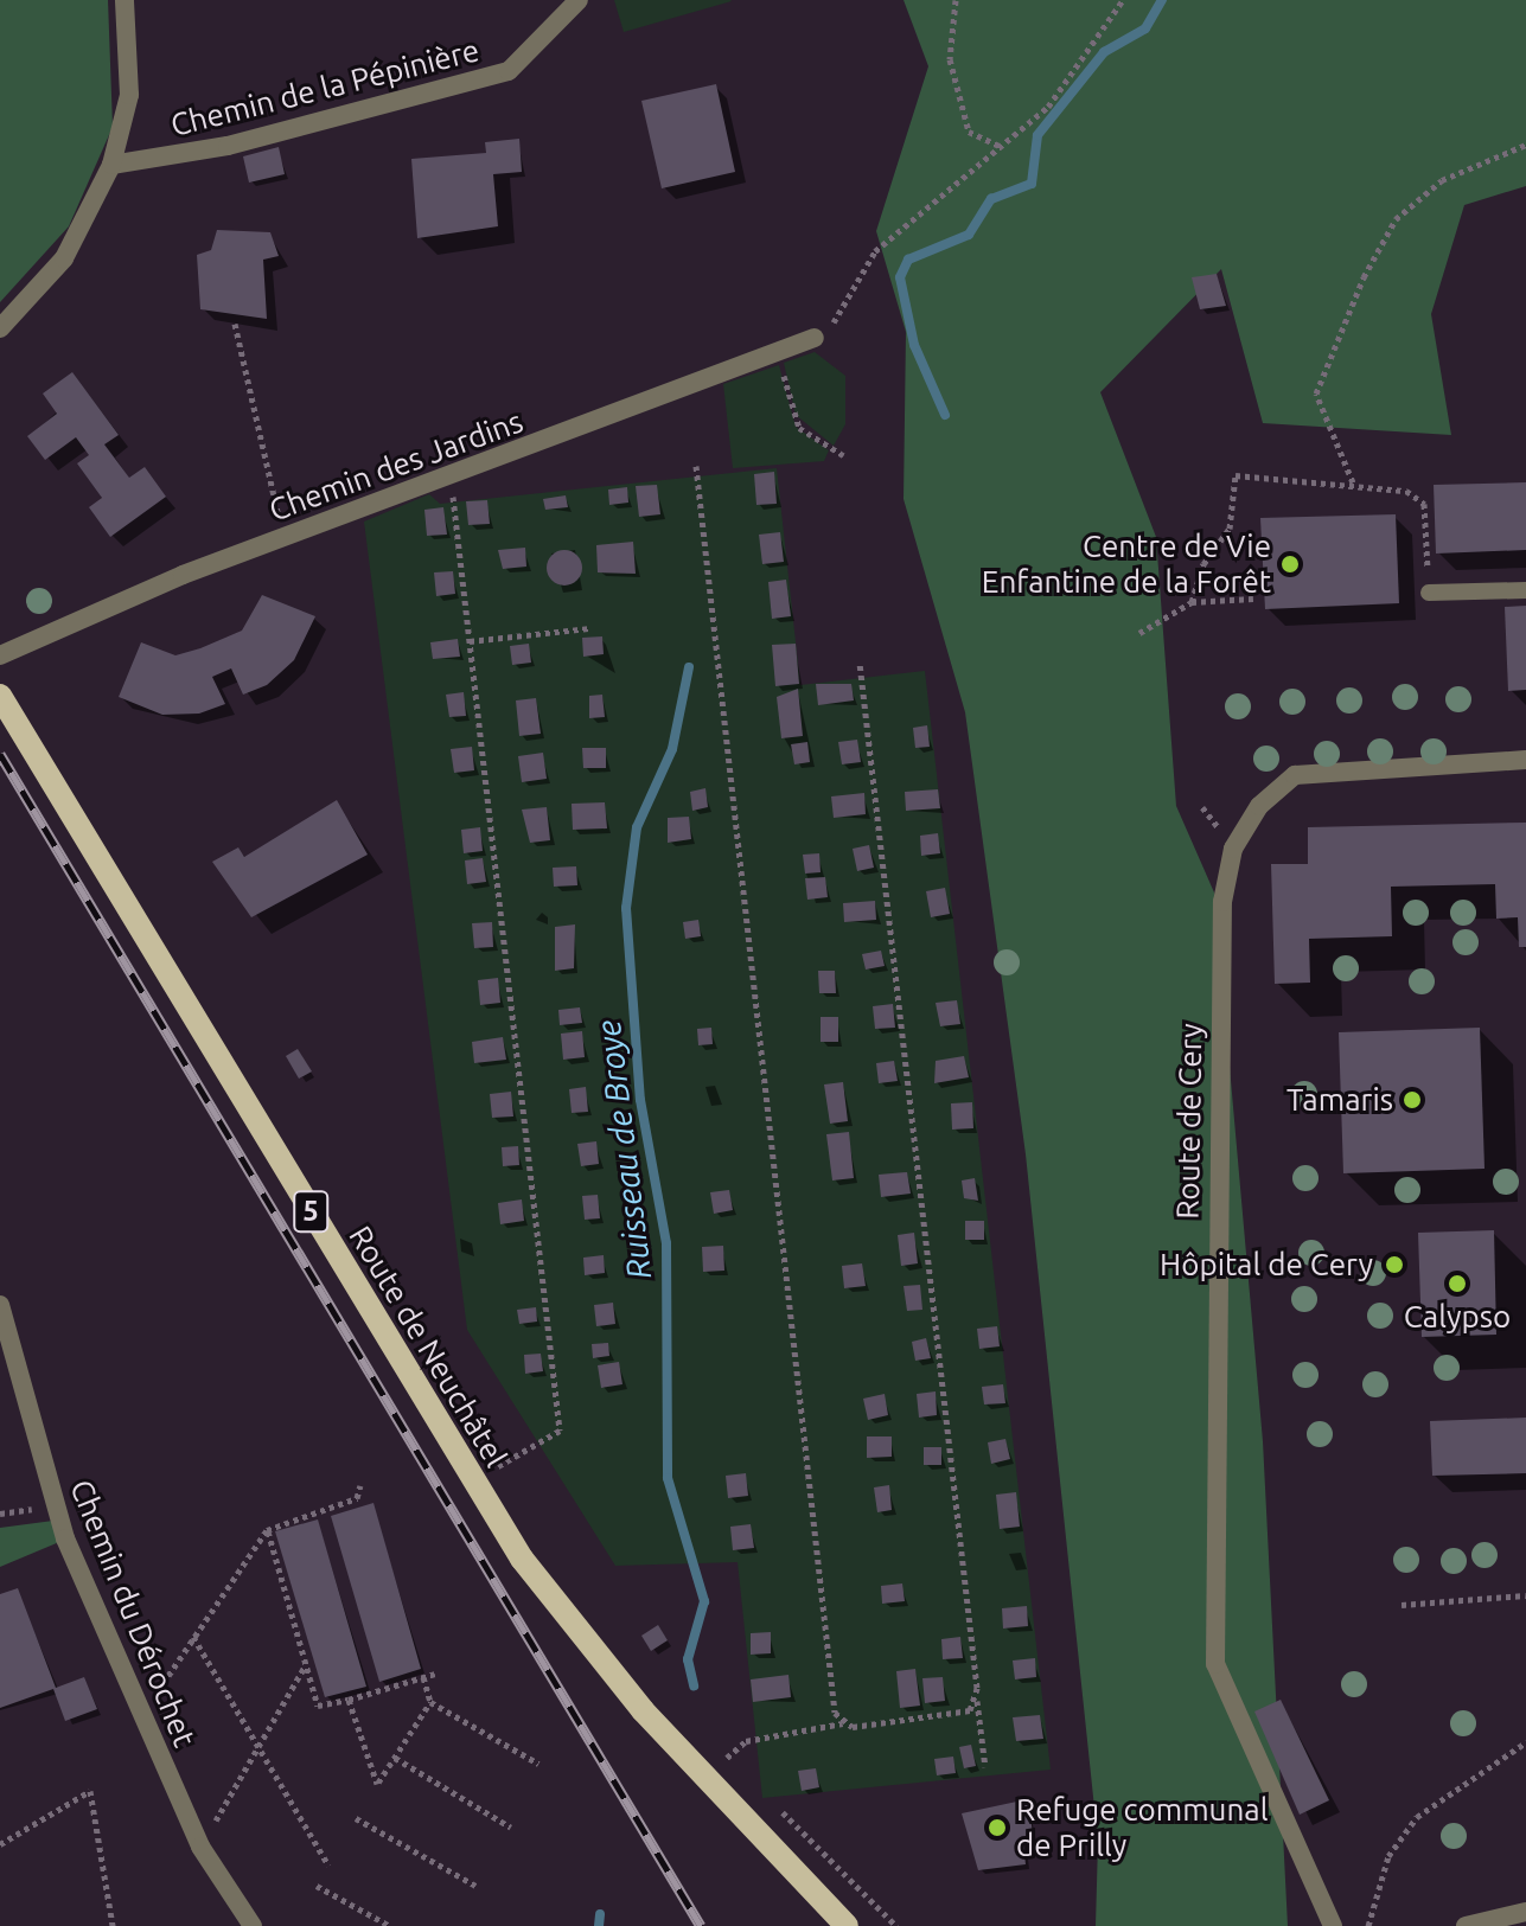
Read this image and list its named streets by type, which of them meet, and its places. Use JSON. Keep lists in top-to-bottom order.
{
  "streets": {
    "main road": ["5", "Route de Neuchâtel"],
    "street": [
      "Chemin de la Pépinière",
      "Chemin des Jardins",
      "Route de Cery",
      "Chemin du Dérochet"
    ]
  },
  "water": ["Ruisseau de Broye"],
  "places": [
    "Centre de Vie Enfantine de la Forêt",
    "Tamaris",
    "Hôpital de Cery",
    "Calypso",
    "Refuge communal de Prilly"
  ]
}
